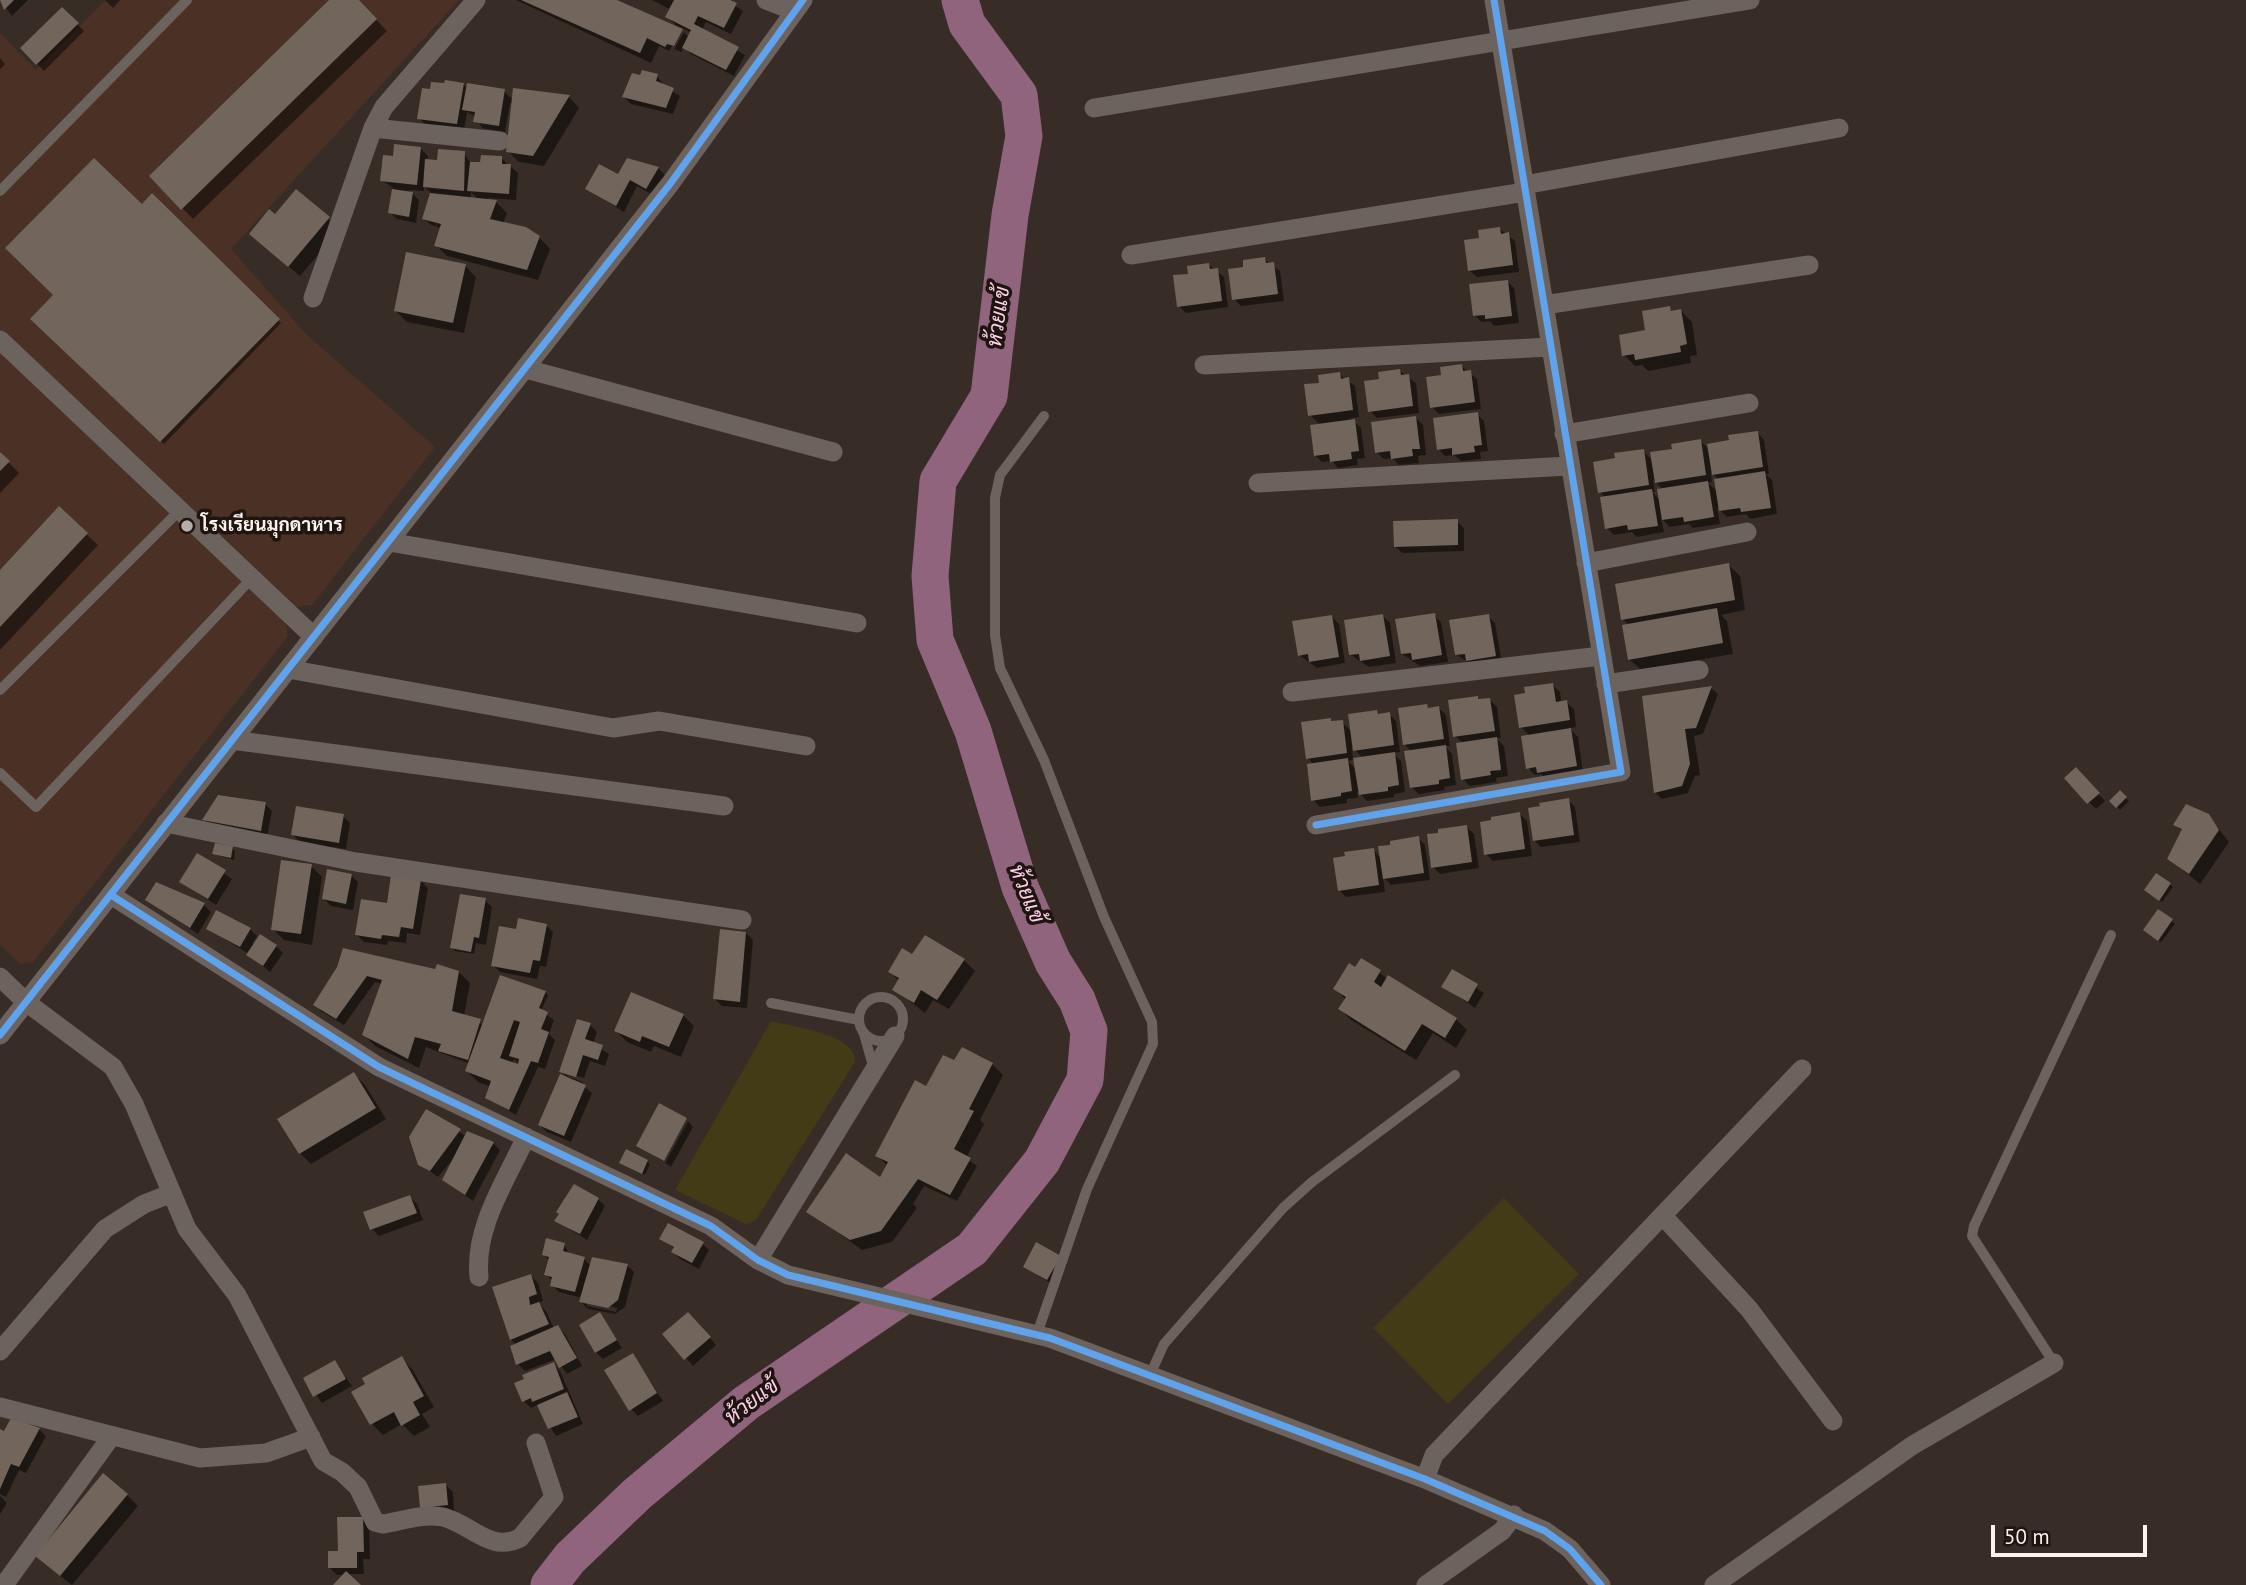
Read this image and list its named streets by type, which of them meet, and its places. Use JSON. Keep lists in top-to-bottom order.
{
  "water": ["ห้วยแข้"],
  "places": ["โรงเรียนมุกดาหาร"],
  "scale_bar": "50 m"
}
